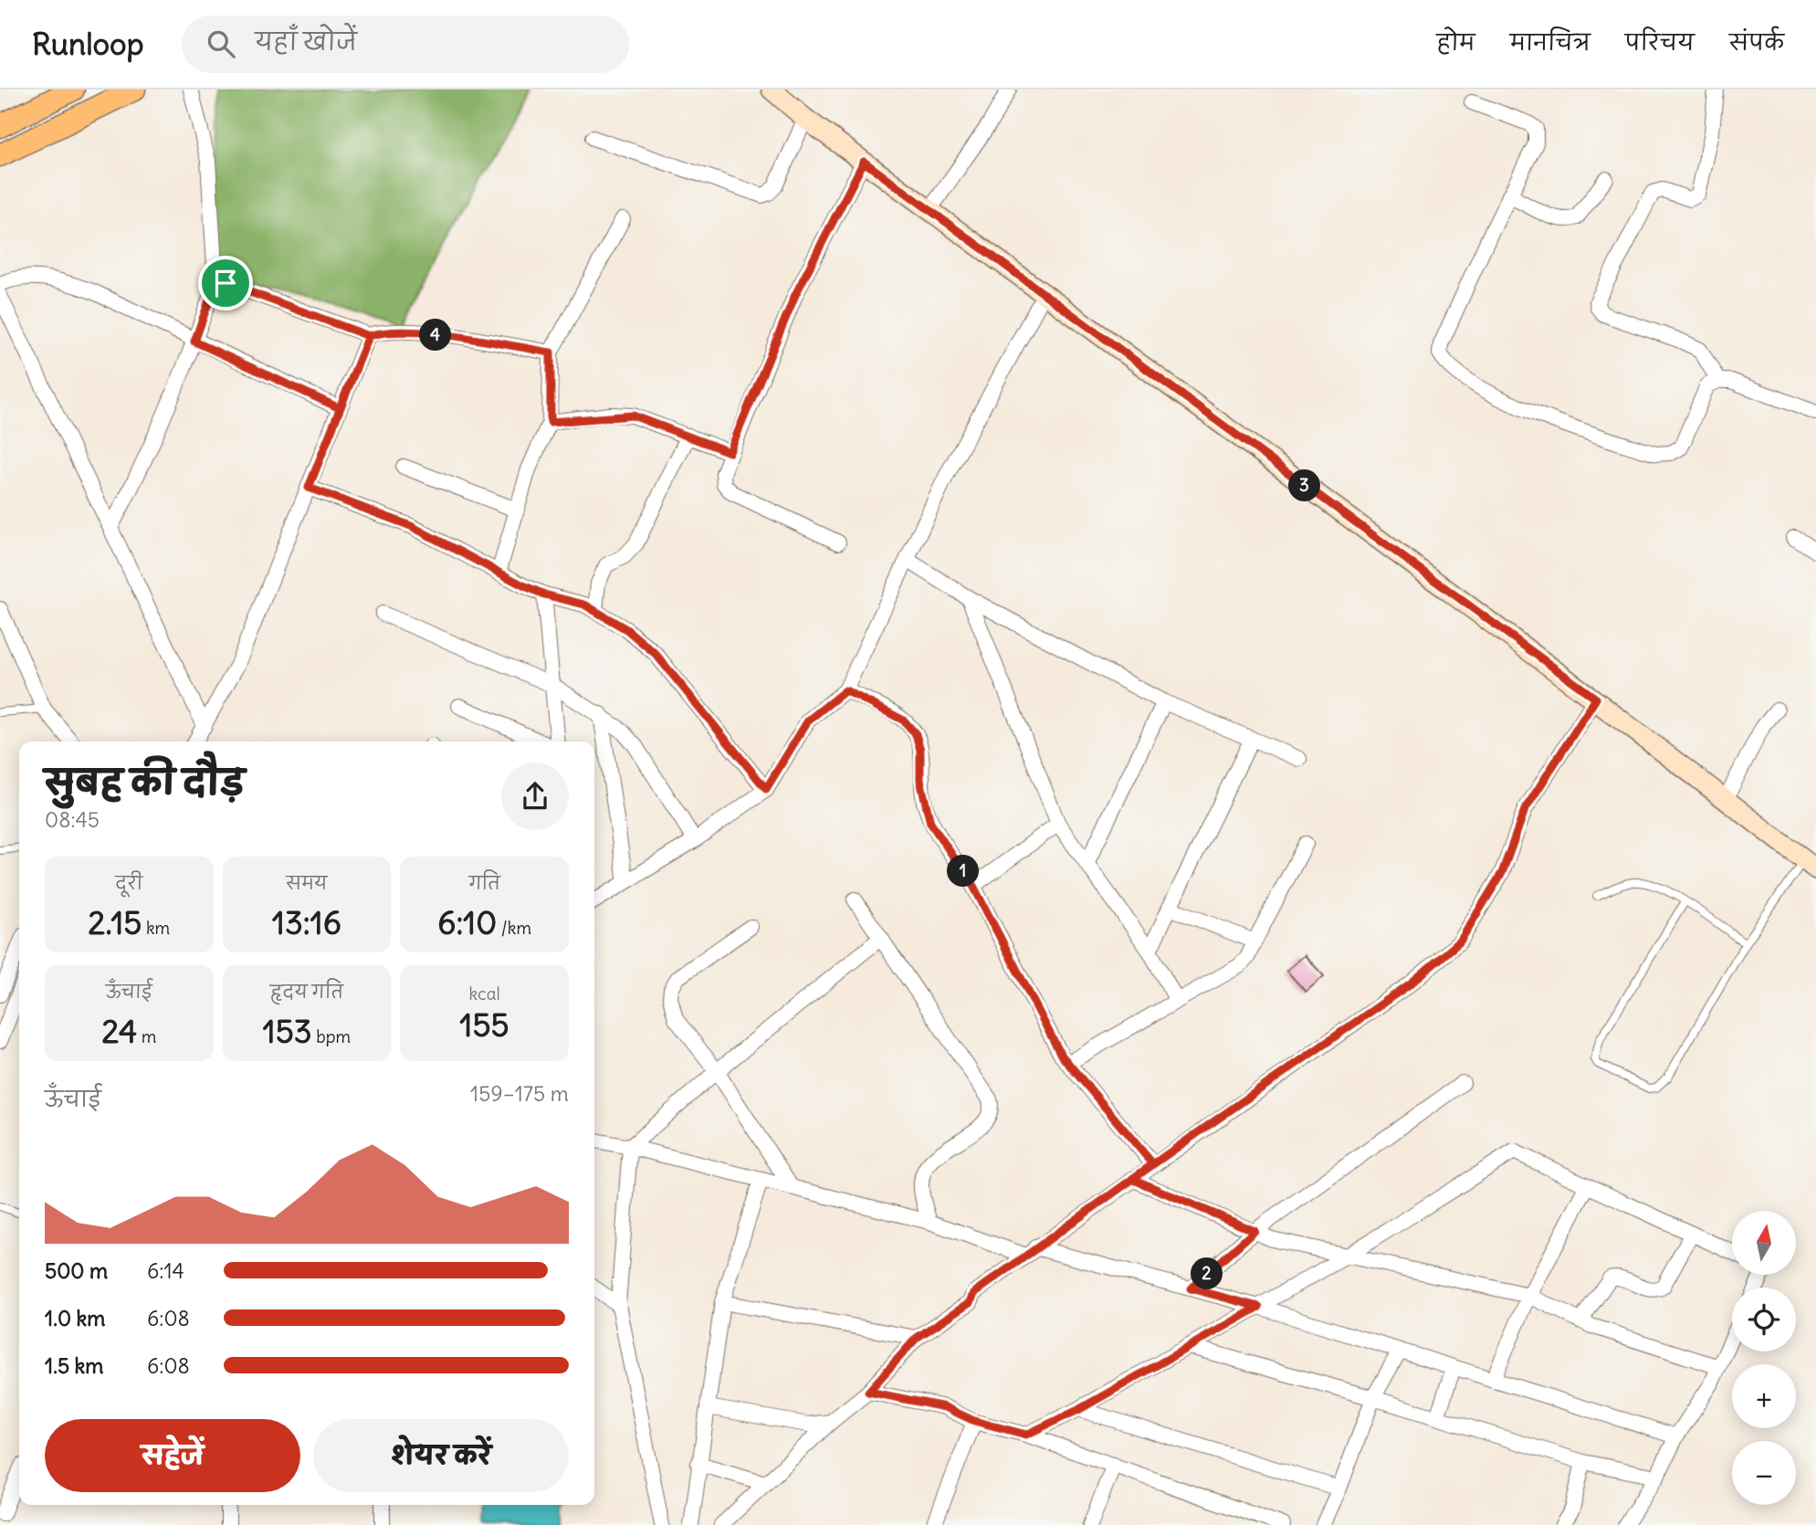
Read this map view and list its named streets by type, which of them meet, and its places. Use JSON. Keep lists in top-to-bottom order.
{
  "north": "top",
  "page": {
    "header": "Runloop",
    "search": "यहाँ खोजें",
    "nav": [
      "होम",
      "मानचित्र",
      "परिचय",
      "संपर्क"
    ],
    "pins": [
      "4",
      "3",
      "1",
      "2"
    ],
    "heading": ["सुबह की दौड़", "08:45"],
    "stats": [
      ["दूरी", "2.15 km"],
      ["समय", "13:16"],
      ["गति", "6:10 /km"],
      ["ऊँचाई", "24 m"],
      ["हृदय गति", "153 bpm"],
      ["kcal", "155"]
    ],
    "chart": ["ऊँचाई", "159–175 m"],
    "map_buttons": ["+", "−"],
    "list": [
      {
        "name": "500 m",
        "note": "6:14"
      },
      {
        "name": "1.0 km",
        "note": "6:08"
      },
      {
        "name": "1.5 km",
        "note": "6:08"
      }
    ],
    "buttons": ["सहेजें", "शेयर करें"]
  }
}
